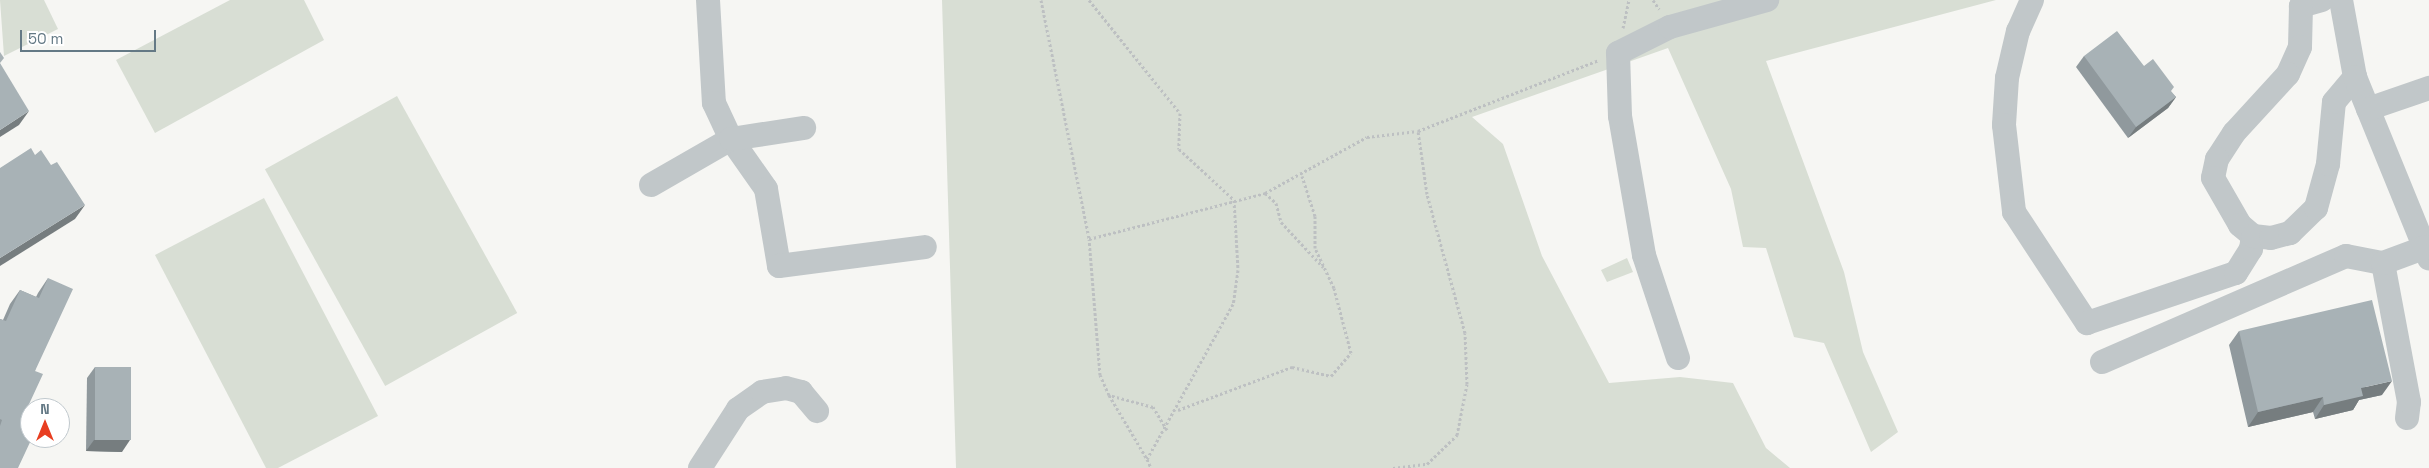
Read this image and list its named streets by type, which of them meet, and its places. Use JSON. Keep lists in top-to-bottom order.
{
  "scale_bar": "50 m",
  "north": "top"
}
